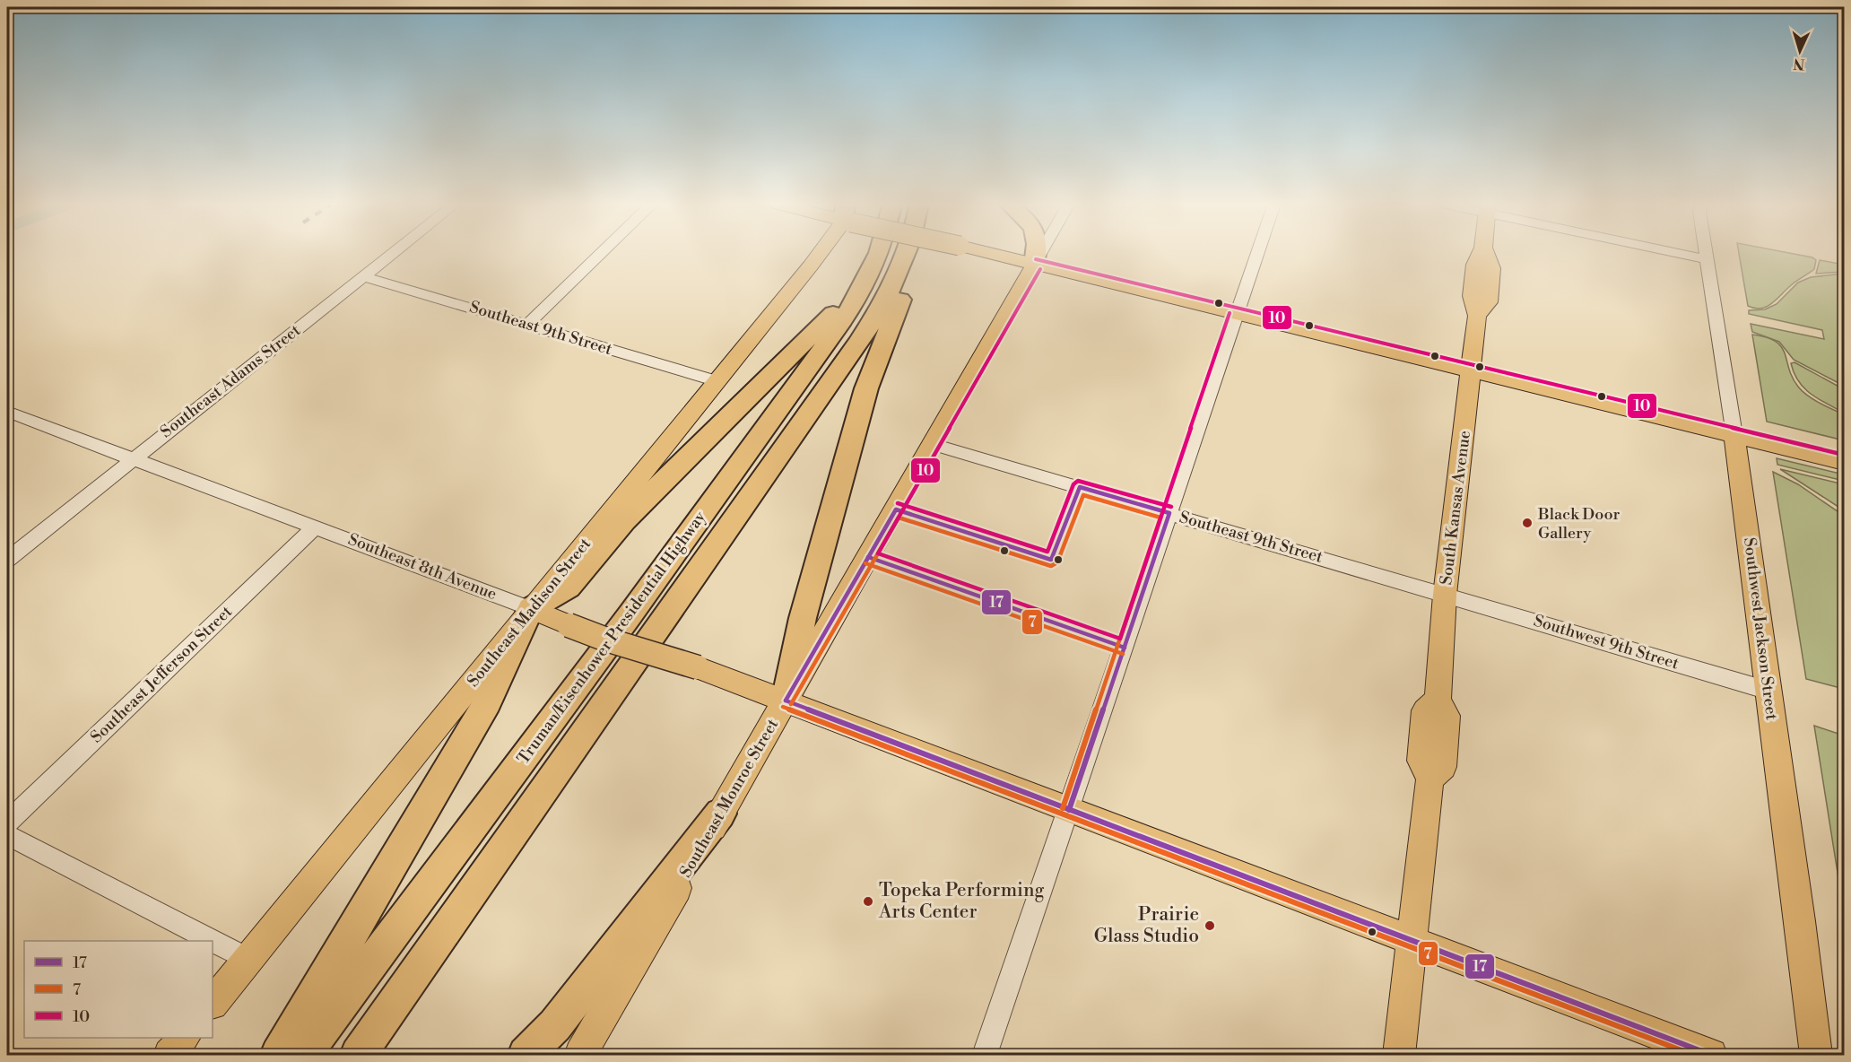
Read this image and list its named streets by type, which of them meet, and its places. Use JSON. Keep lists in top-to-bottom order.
{
  "streets": {
    "highway": ["Truman/Eisenhower Presidential Highway"],
    "main road": [
      "South Kansas Avenue",
      "Southeast 8th Avenue",
      "Southeast Madison Street",
      "Southwest Jackson Street",
      "Southeast Monroe Street"
    ],
    "street": [
      "Southeast 9th Street",
      "Southeast Adams Street",
      "Southwest 9th Street",
      "Southeast Jefferson Street"
    ]
  },
  "crossings": [
    ["Southeast 9th Street", "Southeast Adams Street"],
    ["Southeast 9th Street", "South Kansas Avenue"],
    ["Southeast 9th Street", "Southeast Madison Street"],
    ["Southeast 9th Street", "Southwest 9th Street"],
    ["Southeast 9th Street", "Southeast Monroe Street"],
    ["Southeast Adams Street", "Southeast 8th Avenue"],
    ["South Kansas Avenue", "Southeast 8th Avenue"],
    ["South Kansas Avenue", "Southwest 9th Street"],
    ["Southeast 8th Avenue", "Southeast Madison Street"],
    ["Southeast 8th Avenue", "Southeast Jefferson Street"],
    ["Southeast 8th Avenue", "Southeast Monroe Street"],
    ["Southwest Jackson Street", "Southwest 9th Street"]
  ],
  "places": ["Black Door Gallery", "Topeka Performing Arts Center", "Prairie Glass Studio"],
  "lines": ["transit line 10", "transit line 17", "transit line 7"],
  "legend": ["17", "7", "10"],
  "north": "bottom"
}
